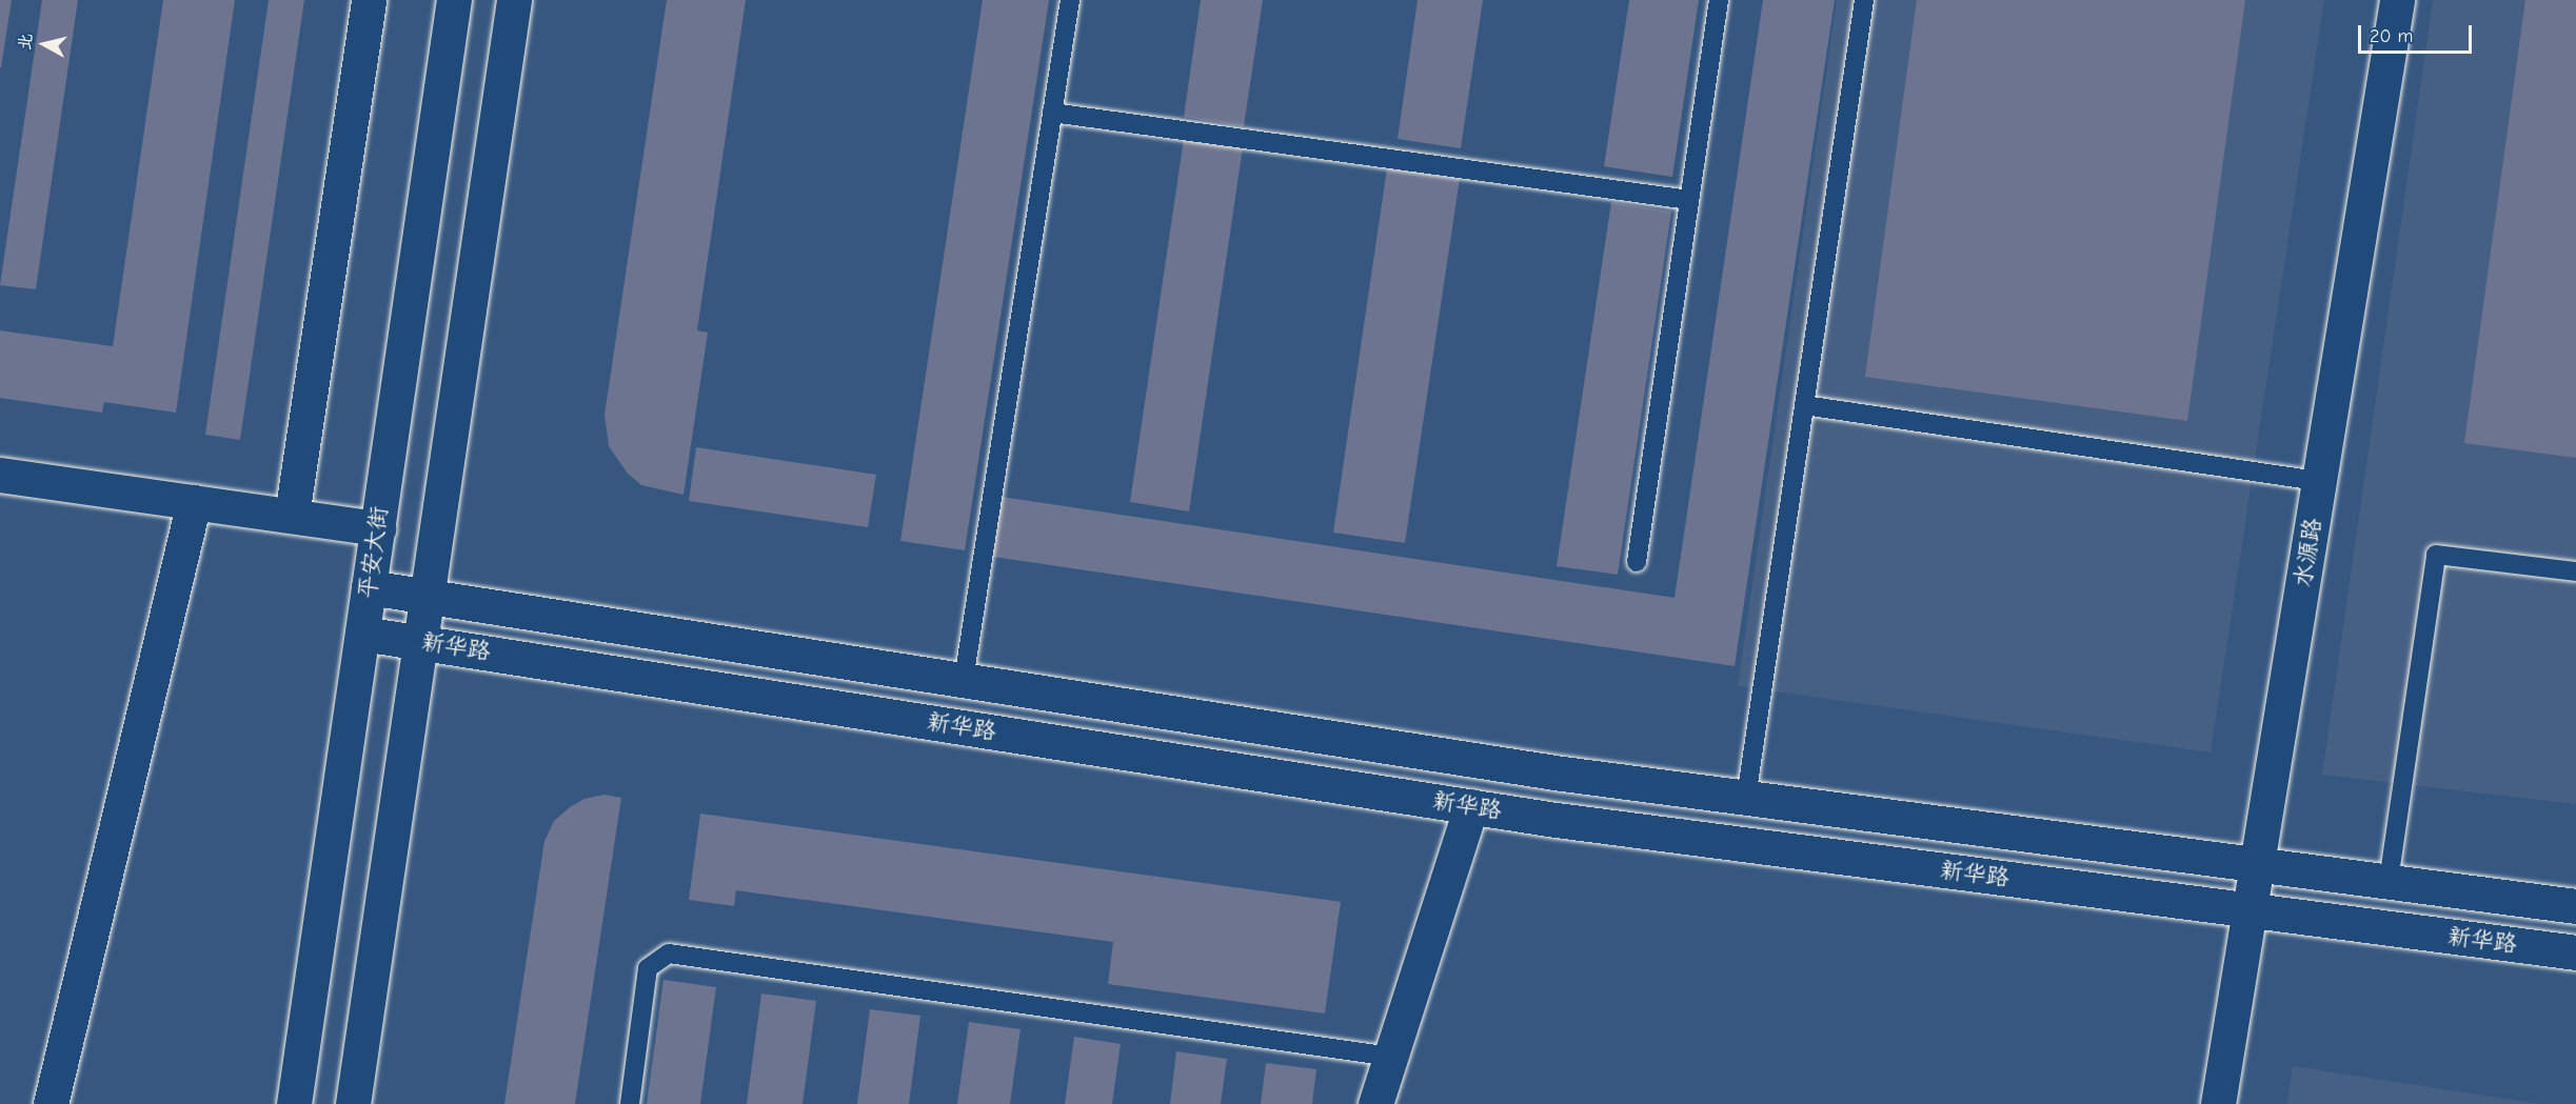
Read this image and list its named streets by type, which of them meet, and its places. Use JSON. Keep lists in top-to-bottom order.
{
  "streets": {
    "main road": ["平安大街", "水源路", "新华路"]
  },
  "crossings": [
    ["平安大街", "新华路"],
    ["水源路", "新华路"]
  ],
  "scale_bar": "20 m",
  "north": "left"
}
